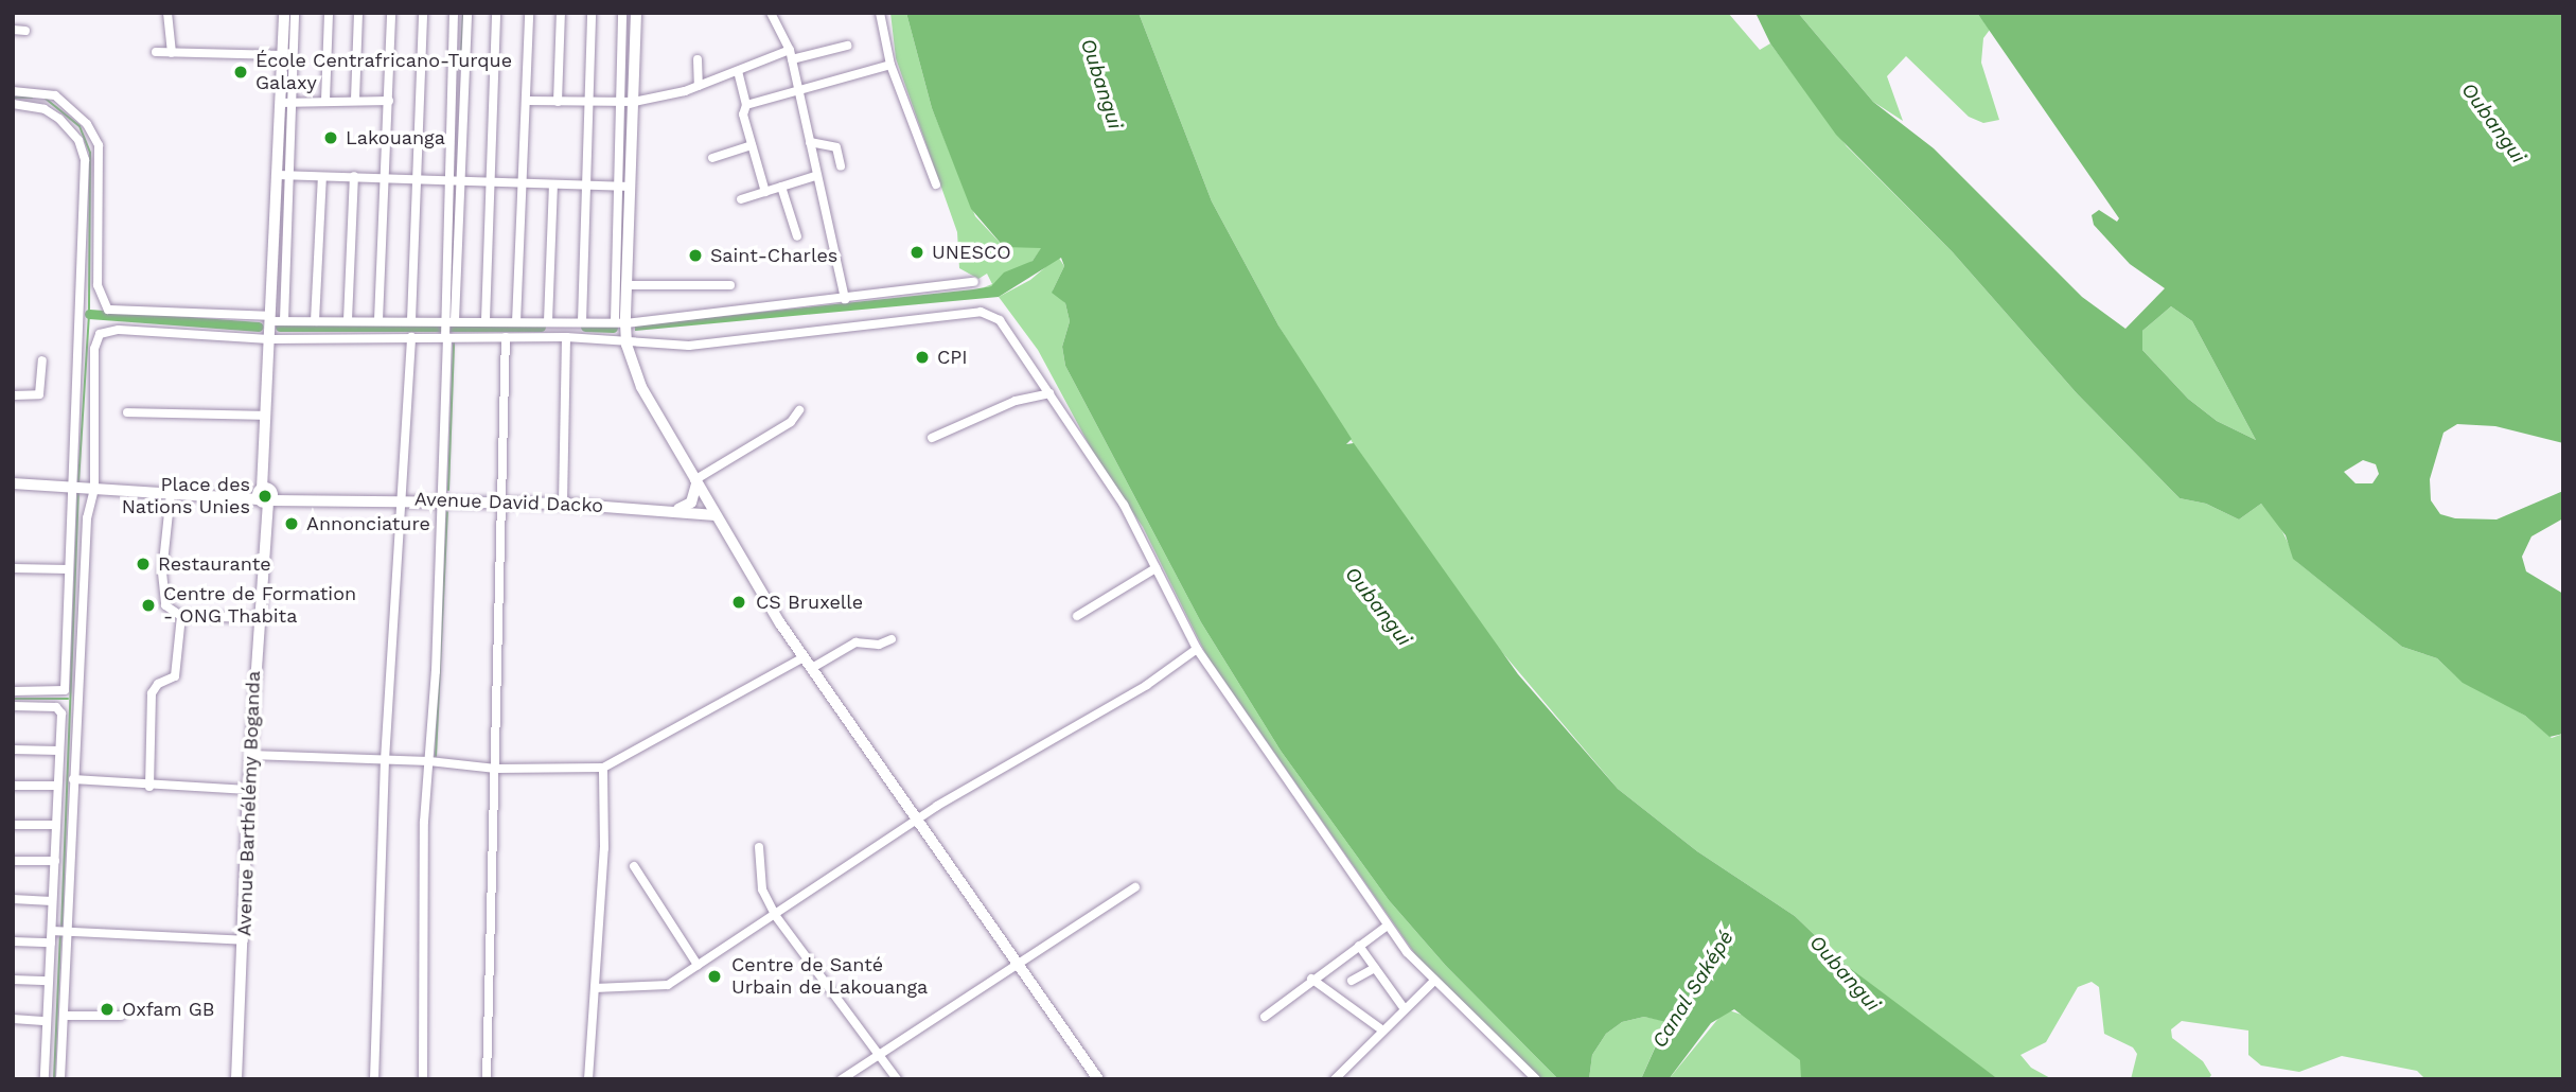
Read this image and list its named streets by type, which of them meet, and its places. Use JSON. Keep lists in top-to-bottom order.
{
  "streets": {
    "main road": ["Avenue David Dacko", "Avenue Barthélémy Boganda"]
  },
  "crossings": [
    ["Avenue David Dacko", "Avenue Barthélémy Boganda"]
  ],
  "water": ["Oubangui", "Canal Saképé"],
  "places": [
    "École Centrafricano-Turque Galaxy",
    "Lakouanga",
    "UNESCO",
    "Saint-Charles",
    "CPI",
    "Place des Nations Unies",
    "Annonciature",
    "Restaurante",
    "CS Bruxelle",
    "Centre de Formation - ONG Thabita",
    "Centre de Santé Urbain de Lakouanga",
    "Oxfam GB"
  ]
}
